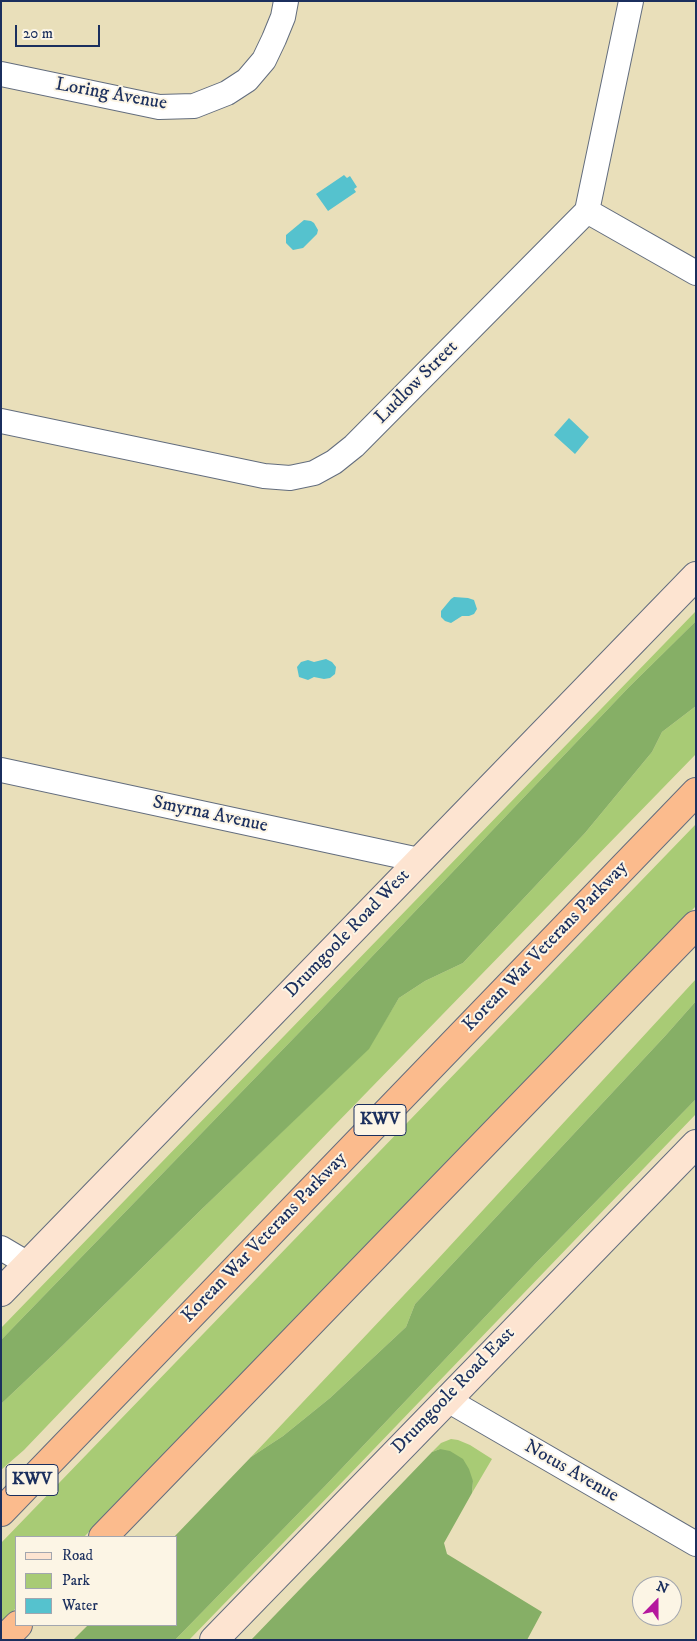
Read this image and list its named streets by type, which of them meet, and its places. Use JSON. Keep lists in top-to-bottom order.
{
  "streets": {
    "highway": ["Korean War Veterans Parkway", "KWV"],
    "main road": ["Drumgoole Road West", "Drumgoole Road East"],
    "street": [
      "Loring Avenue",
      "Ludlow Street",
      "Smyrna Avenue",
      "Notus Avenue"
    ]
  },
  "crossings": [
    ["Smyrna Avenue", "Drumgoole Road West"],
    ["Drumgoole Road East", "Notus Avenue"]
  ],
  "legend": ["Road", "Park", "Water"],
  "scale_bar": "20 m",
  "north": "top"
}
